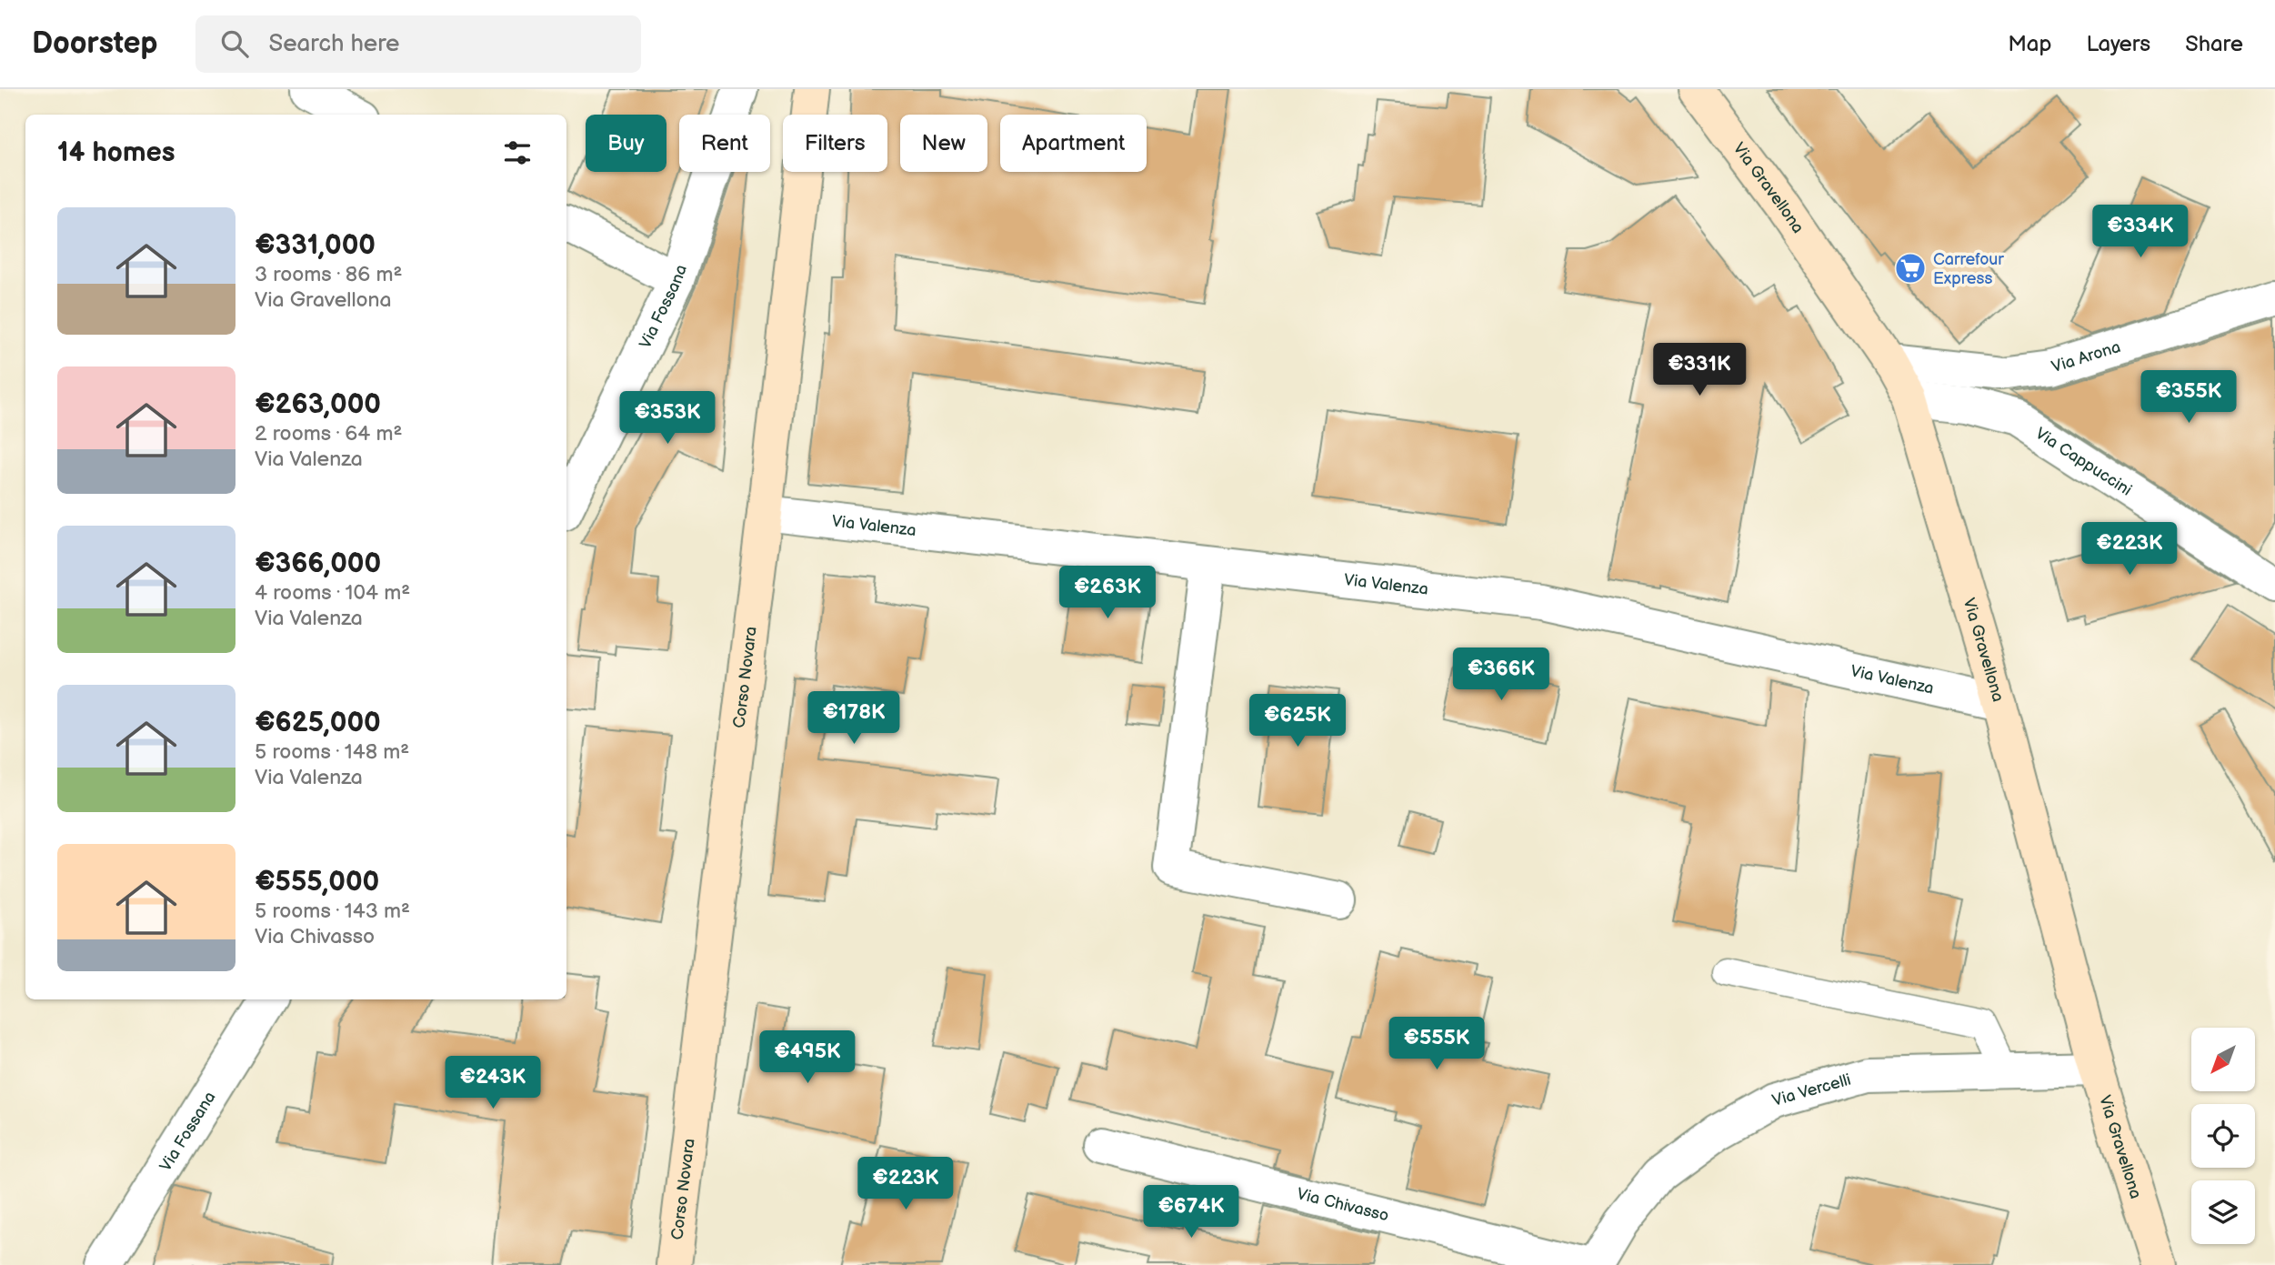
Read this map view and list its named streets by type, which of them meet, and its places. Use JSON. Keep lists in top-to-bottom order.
{
  "streets": {
    "street": [
      "Via Gravellona",
      "Via Fossana",
      "Via Arona",
      "Via Cappuccini",
      "Via Valenza",
      "Corso Novara",
      "Via Vercelli",
      "Via Chivasso"
    ]
  },
  "crossings": [
    ["Via Gravellona", "Via Arona"],
    ["Via Gravellona", "Via Cappuccini"],
    ["Via Gravellona", "Via Valenza"],
    ["Via Gravellona", "Via Vercelli"],
    ["Via Valenza", "Corso Novara"]
  ],
  "places": {
    "supermarket": ["Carrefour Express"]
  },
  "north": "bottom left",
  "page": {
    "header": "Doorstep",
    "search": "Search here",
    "nav": ["Map", "Layers", "Share"],
    "chip": [
      "Buy",
      "Rent",
      "Filters",
      "New",
      "Apartment"
    ],
    "heading": "14 homes",
    "list": [
      {
        "name": "€331,000",
        "note": "3 rooms · 86 m² · Via Gravellona"
      },
      {
        "name": "€263,000",
        "note": "2 rooms · 64 m² · Via Valenza"
      },
      {
        "name": "€366,000",
        "note": "4 rooms · 104 m² · Via Valenza"
      },
      {
        "name": "€625,000",
        "note": "5 rooms · 148 m² · Via Valenza"
      },
      {
        "name": "€555,000",
        "note": "5 rooms · 143 m² · Via Chivasso"
      }
    ],
    "price": [
      "€334K",
      "€331K",
      "€355K",
      "€353K",
      "€223K",
      "€263K",
      "€366K",
      "€178K",
      "€625K",
      "€555K",
      "€495K",
      "€243K",
      "€223K",
      "€674K"
    ]
  }
}
